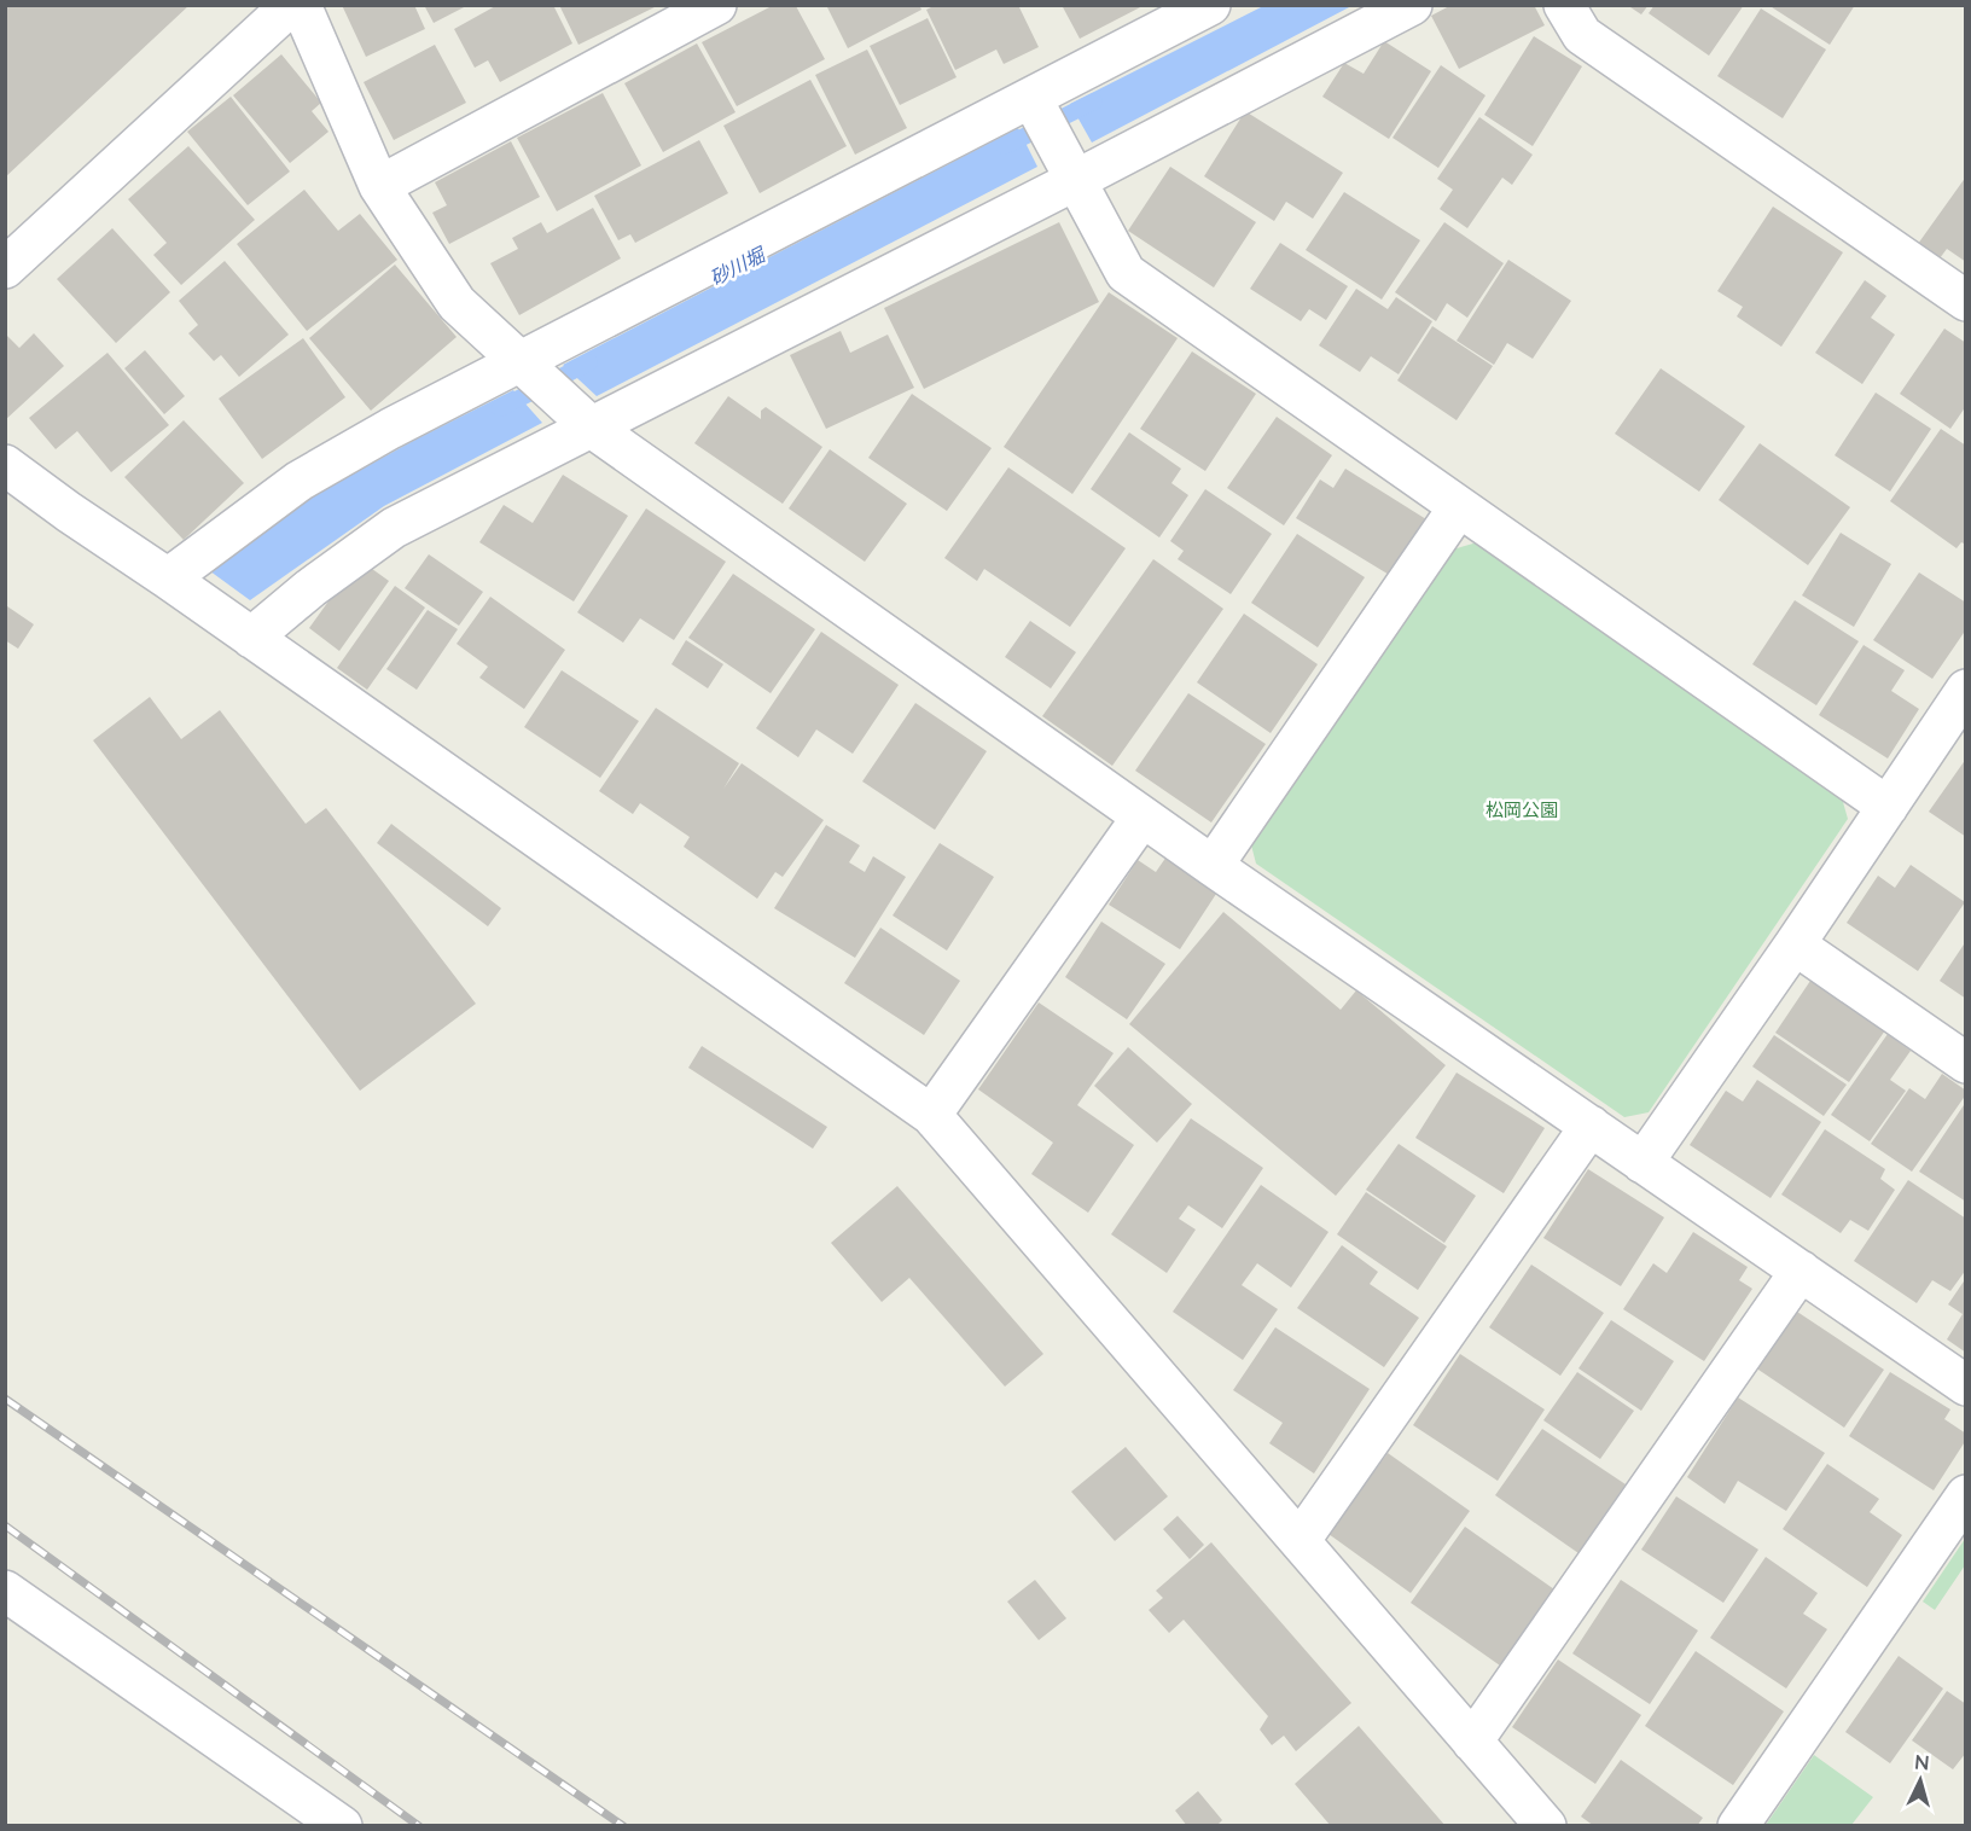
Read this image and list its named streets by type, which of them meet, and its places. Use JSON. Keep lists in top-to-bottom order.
{
  "water": ["砂川堀"],
  "parks": ["松岡公園"],
  "north": "top"
}
